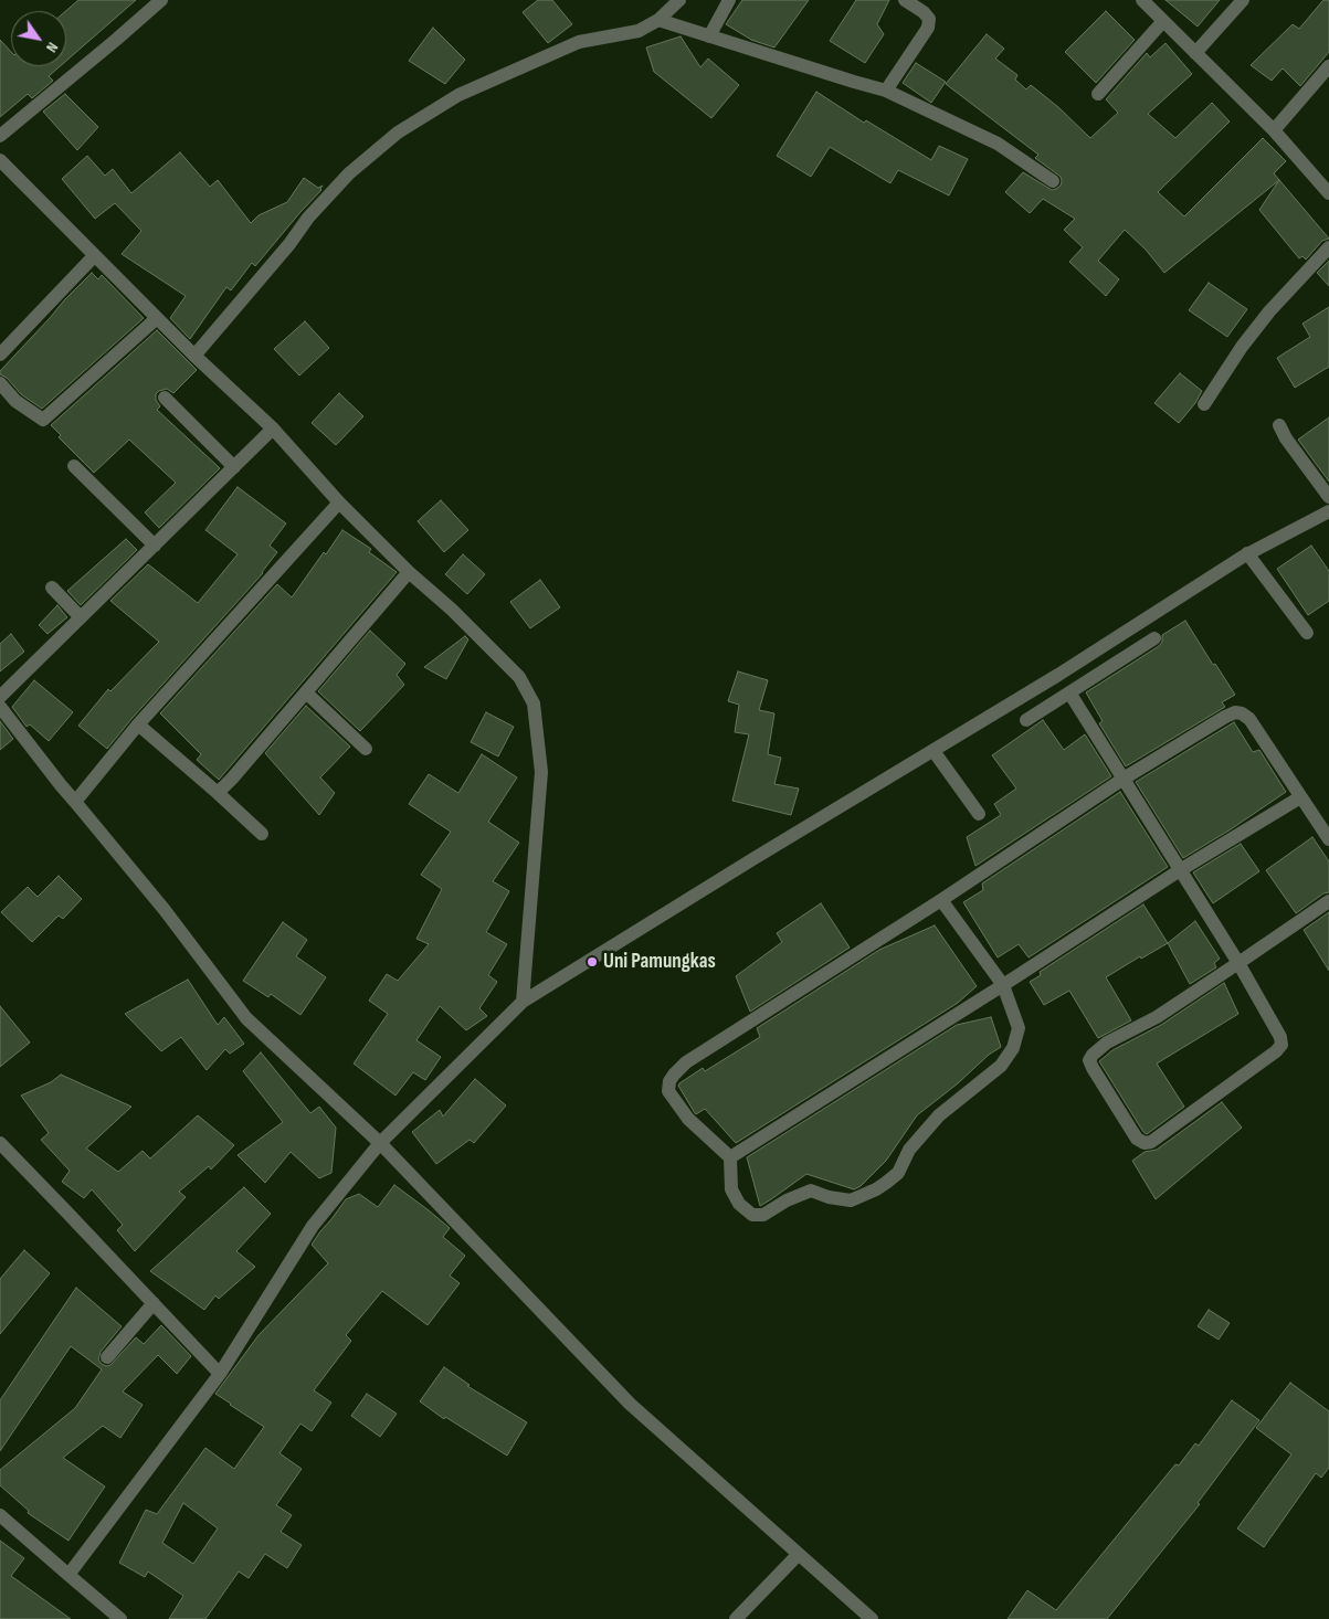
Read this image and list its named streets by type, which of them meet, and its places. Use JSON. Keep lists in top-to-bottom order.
{
  "places": ["Uni Pamungkas"],
  "north": "bottom right"
}
